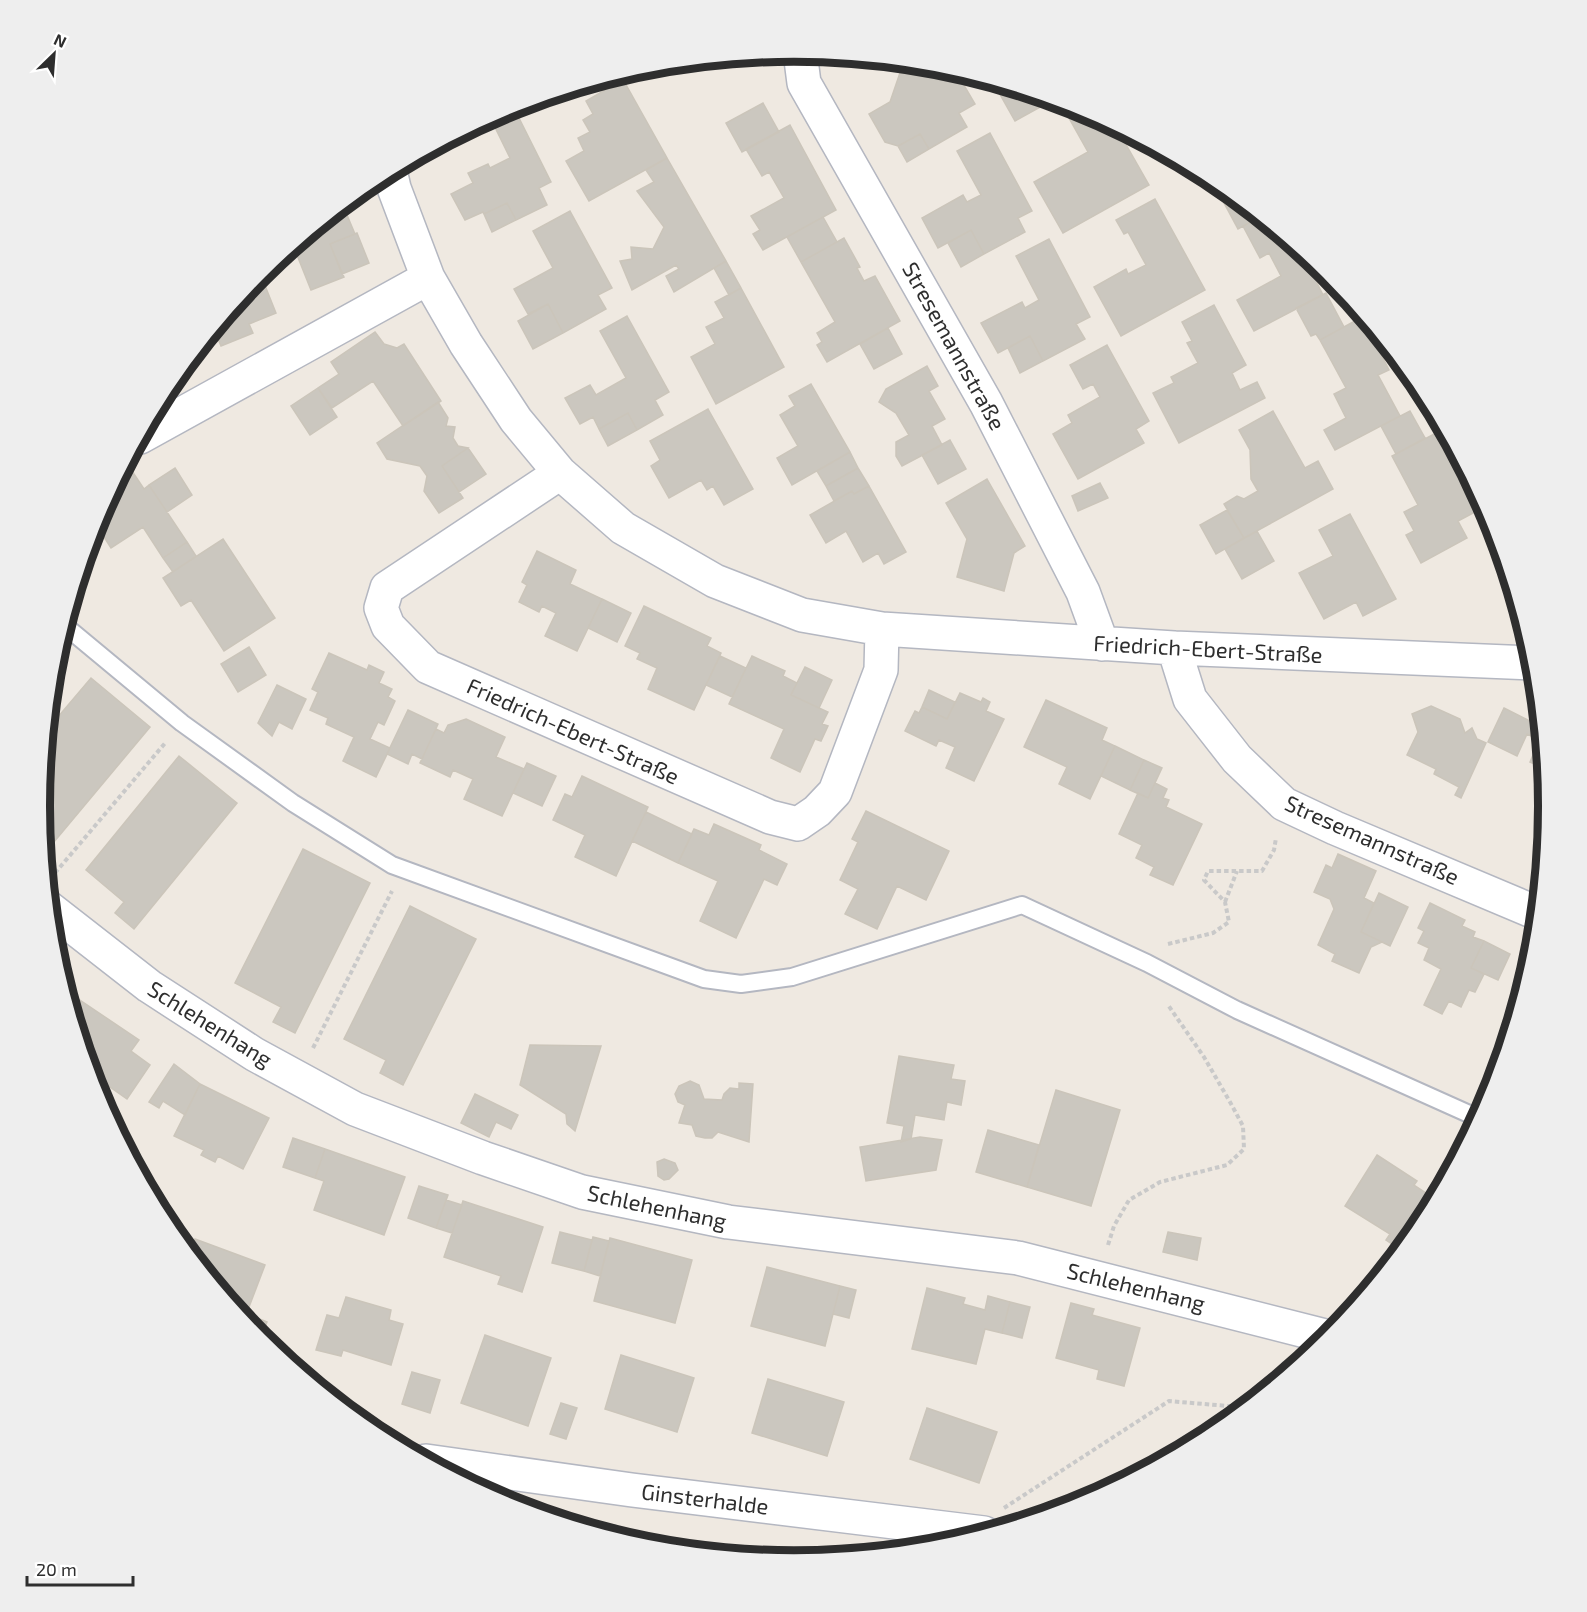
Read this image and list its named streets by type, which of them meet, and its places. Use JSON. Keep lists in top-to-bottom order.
{
  "streets": {
    "street": [
      "Stresemannstraße",
      "Friedrich-Ebert-Straße",
      "Schlehenhang",
      "Ginsterhalde"
    ]
  },
  "crossings": [
    ["Stresemannstraße", "Friedrich-Ebert-Straße"]
  ],
  "scale_bar": "20 m",
  "north": "top right"
}
